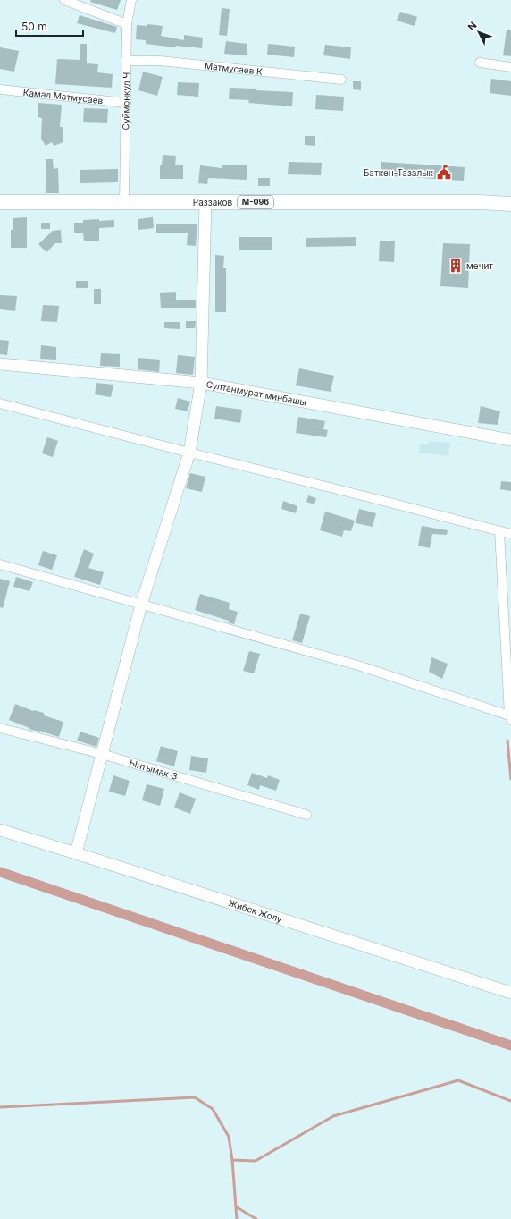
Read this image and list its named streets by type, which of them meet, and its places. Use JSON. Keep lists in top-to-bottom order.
{
  "streets": {
    "main road": ["Раззаков", "М-096"],
    "street": [
      "Матмусаев К",
      "Камал Матмусаев",
      "Суймонкул Ч",
      "Султанмурат минбашы",
      "Ынтымак-3",
      "Жибек Жолу"
    ]
  },
  "crossings": [
    ["Матмусаев К", "Суймонкул Ч"],
    ["Камал Матмусаев", "Суймонкул Ч"],
    ["Суймонкул Ч", "Раззаков"]
  ],
  "places": {
    "public building": ["Баткен-Тазалык"],
    "building": ["мечит"]
  },
  "scale_bar": "50 m",
  "north": "top left"
}
